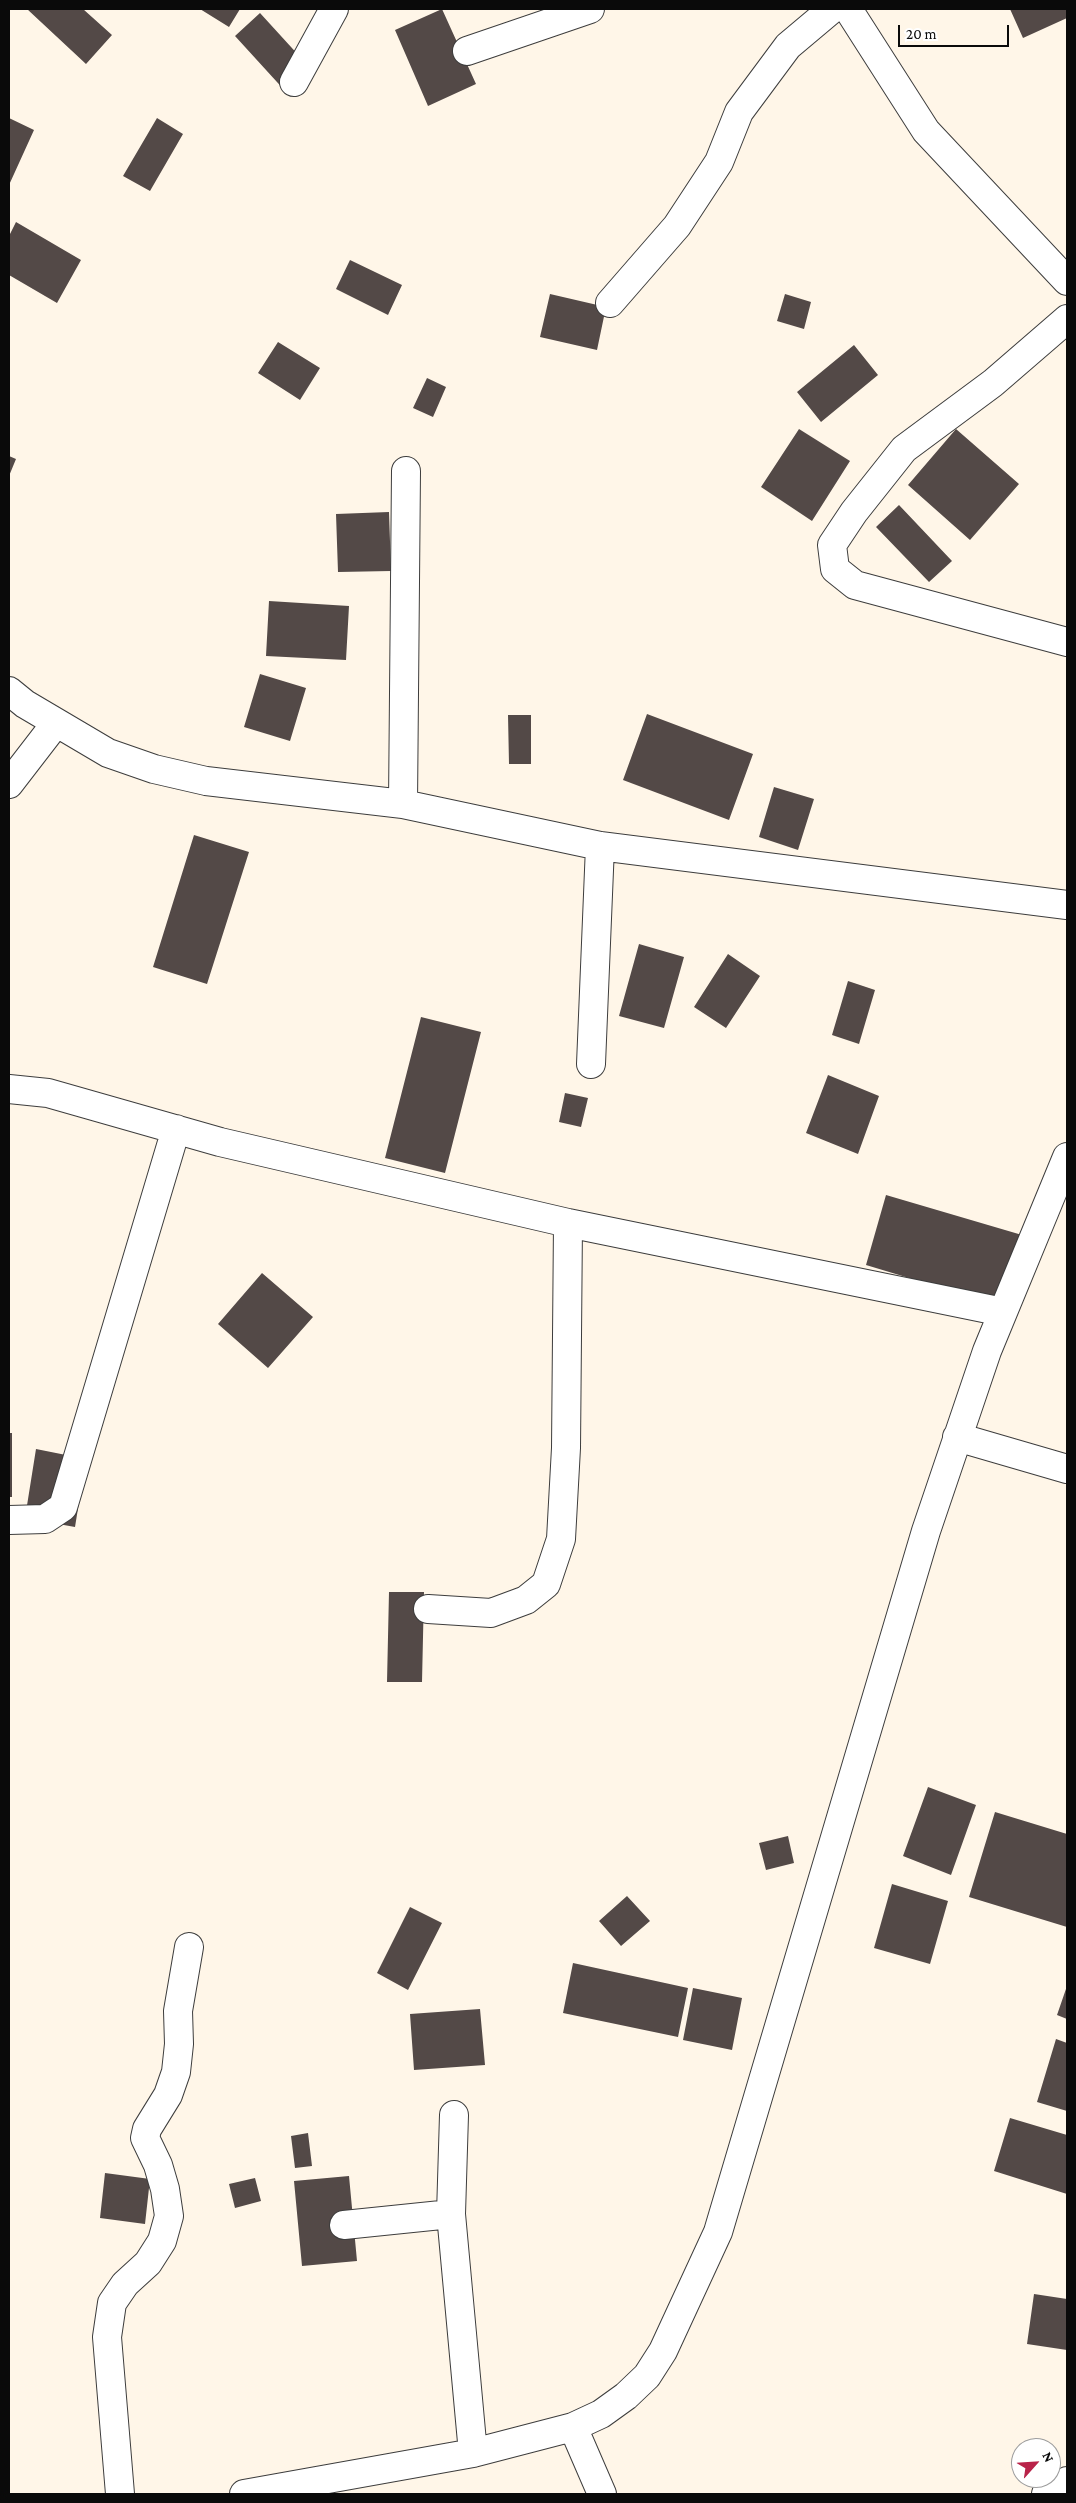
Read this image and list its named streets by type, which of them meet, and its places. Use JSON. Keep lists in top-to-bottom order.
{
  "scale_bar": "20 m",
  "north": "top right"
}
